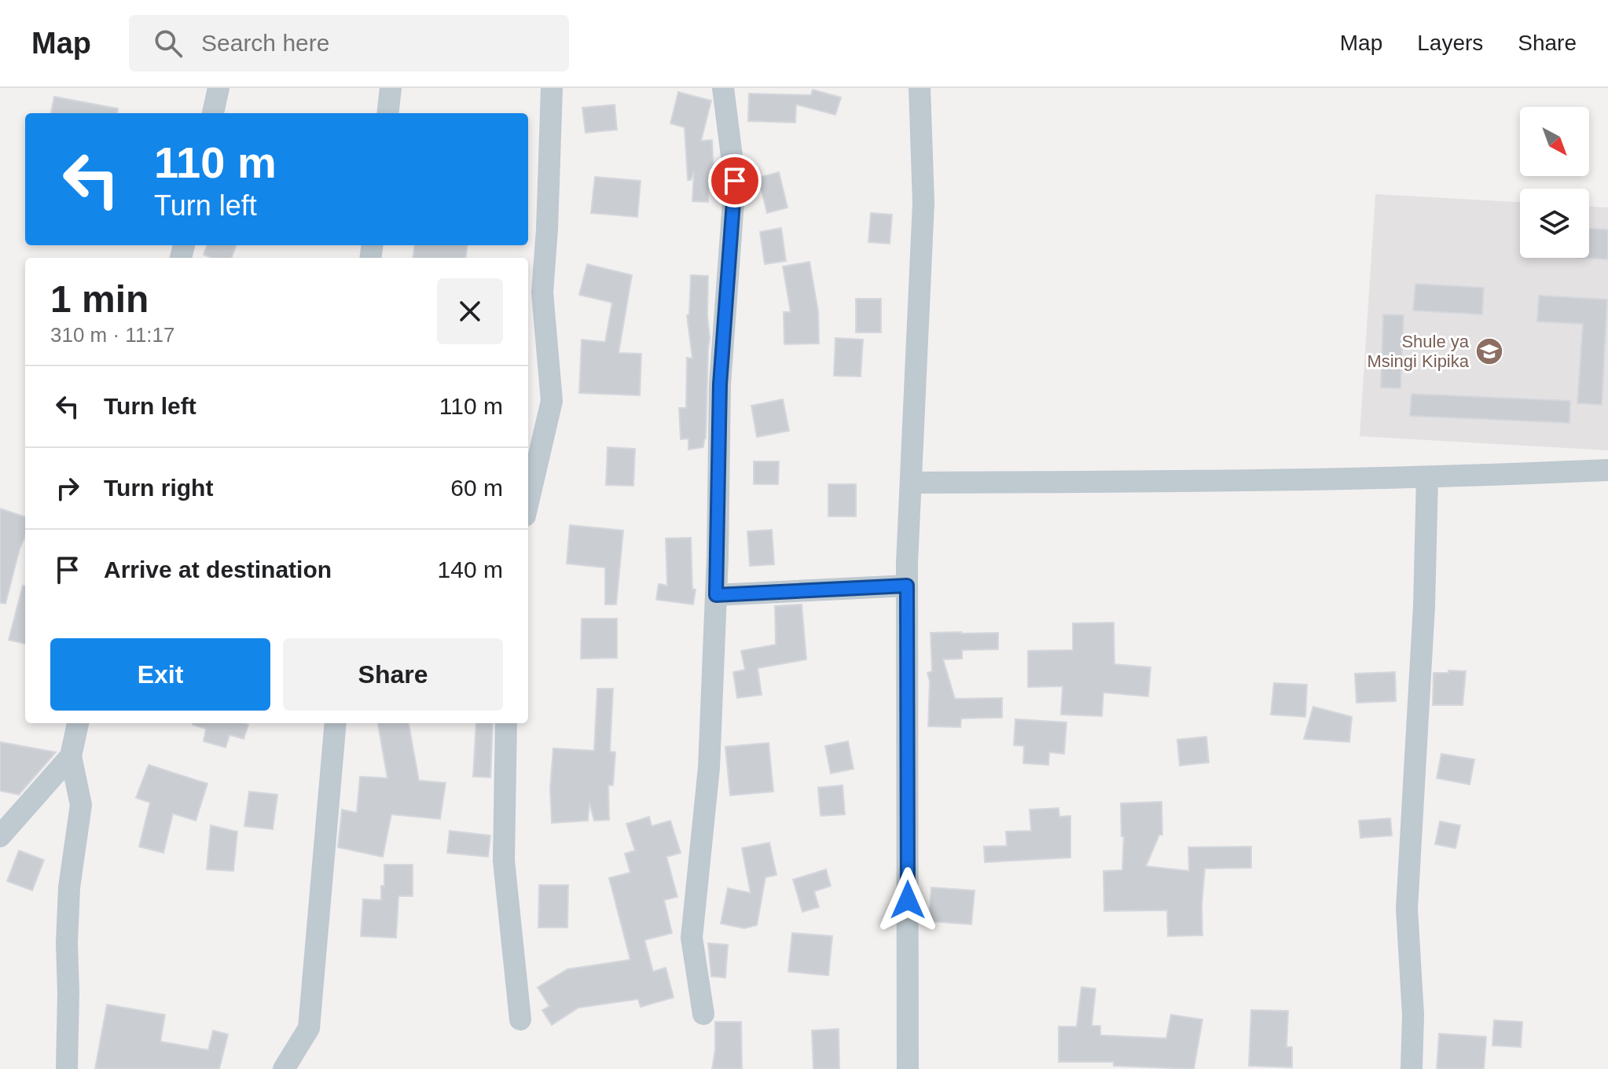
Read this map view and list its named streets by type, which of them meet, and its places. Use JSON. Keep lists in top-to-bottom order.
{
  "places": {
    "school or university": ["Shule ya Msingi Kipika"]
  },
  "north": "bottom right",
  "page": {
    "header": "Map",
    "search": "Search here",
    "nav": ["Map", "Layers", "Share"],
    "turn": ["110 m", "Turn left"],
    "heading": ["1 min", "310 m · 11:17"],
    "list": [
      {
        "name": "Turn left",
        "value": "110 m"
      },
      {
        "name": "Turn right",
        "value": "60 m"
      },
      {
        "name": "Arrive at destination",
        "value": "140 m"
      }
    ],
    "buttons": ["Exit", "Share"]
  }
}
